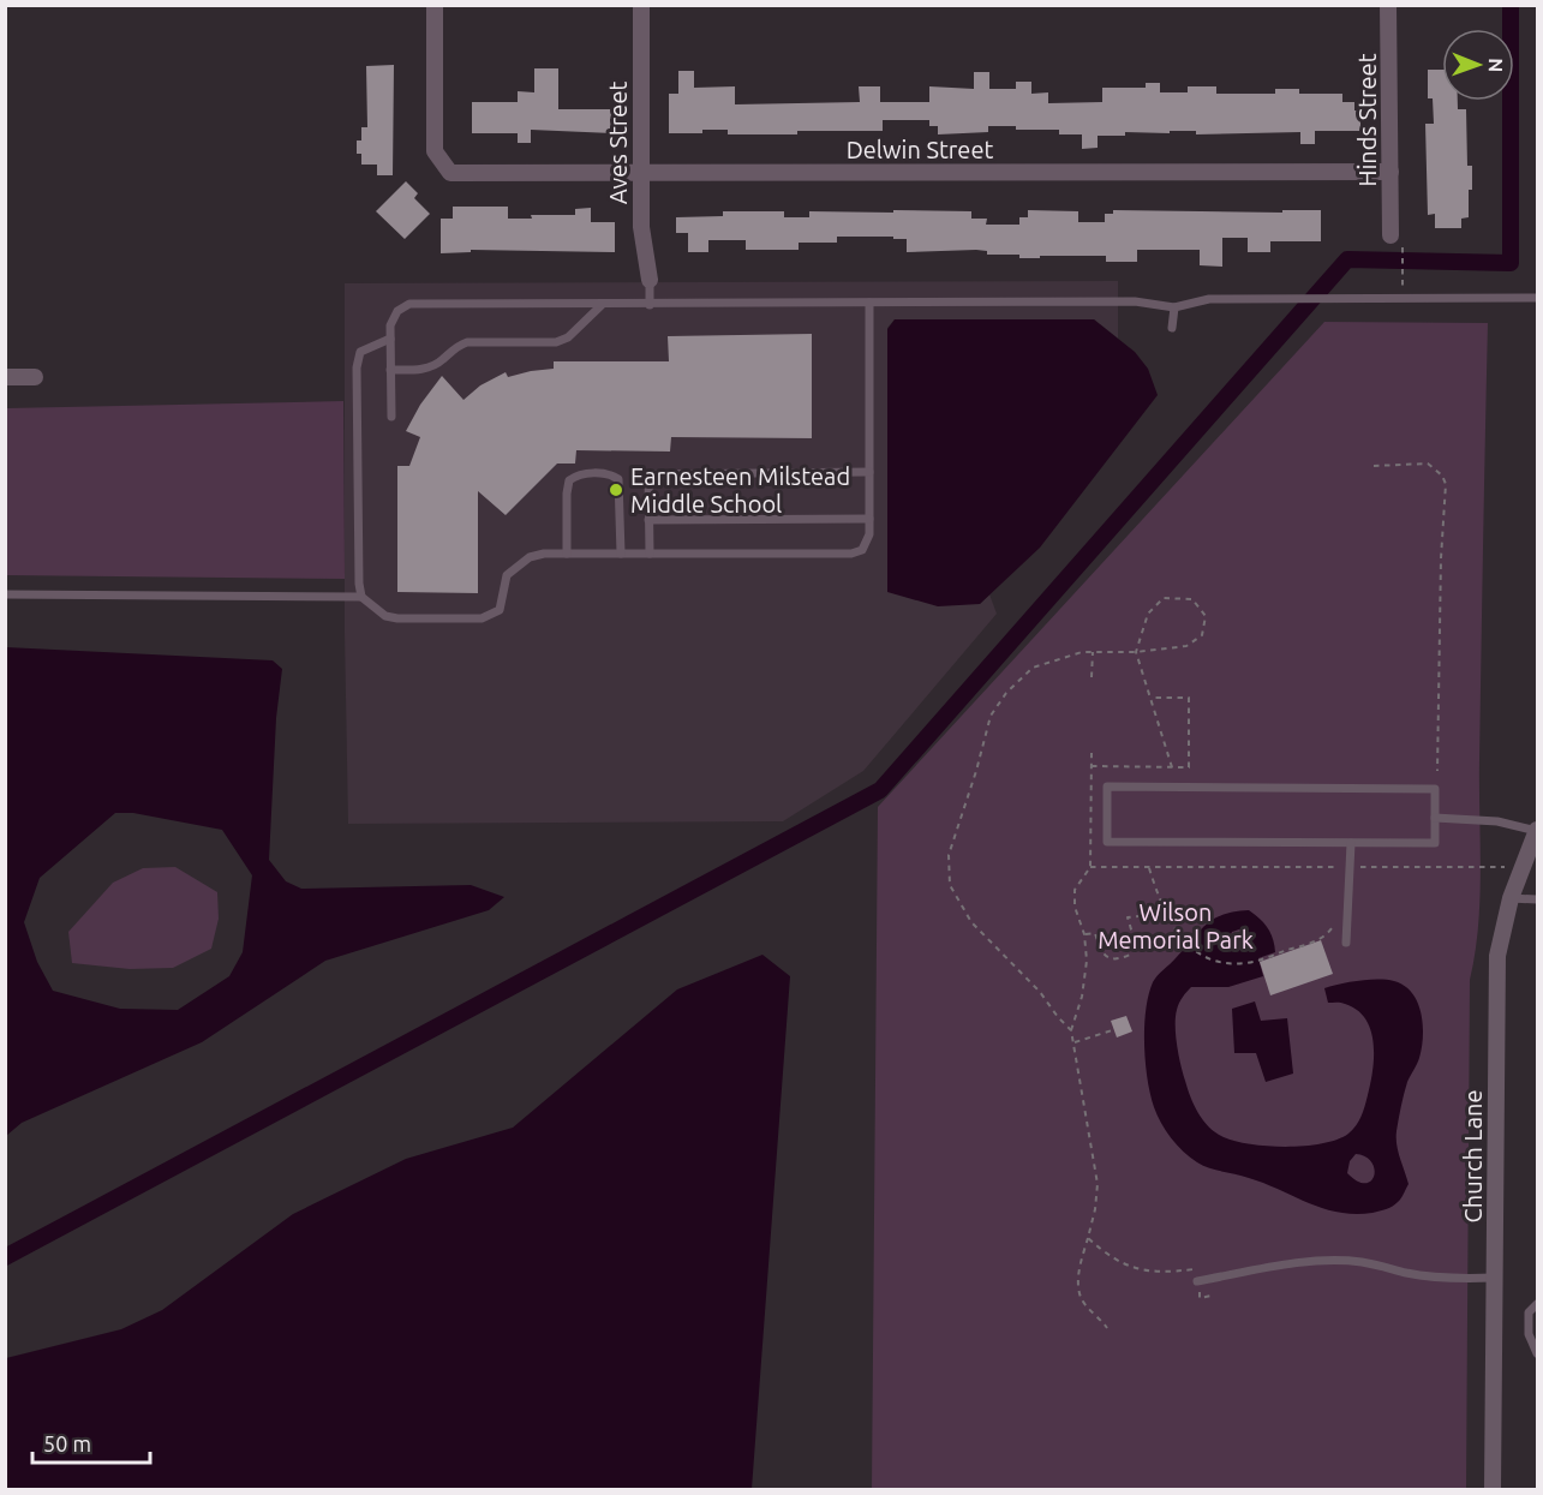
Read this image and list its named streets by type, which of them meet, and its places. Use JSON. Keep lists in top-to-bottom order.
{
  "streets": {
    "street": [
      "Hinds Street",
      "Aves Street",
      "Delwin Street",
      "Church Lane"
    ]
  },
  "crossings": [
    ["Hinds Street", "Delwin Street"],
    ["Aves Street", "Delwin Street"]
  ],
  "parks": ["Wilson Memorial Park"],
  "places": ["Earnesteen Milstead Middle School"],
  "scale_bar": "50 m",
  "north": "right"
}
